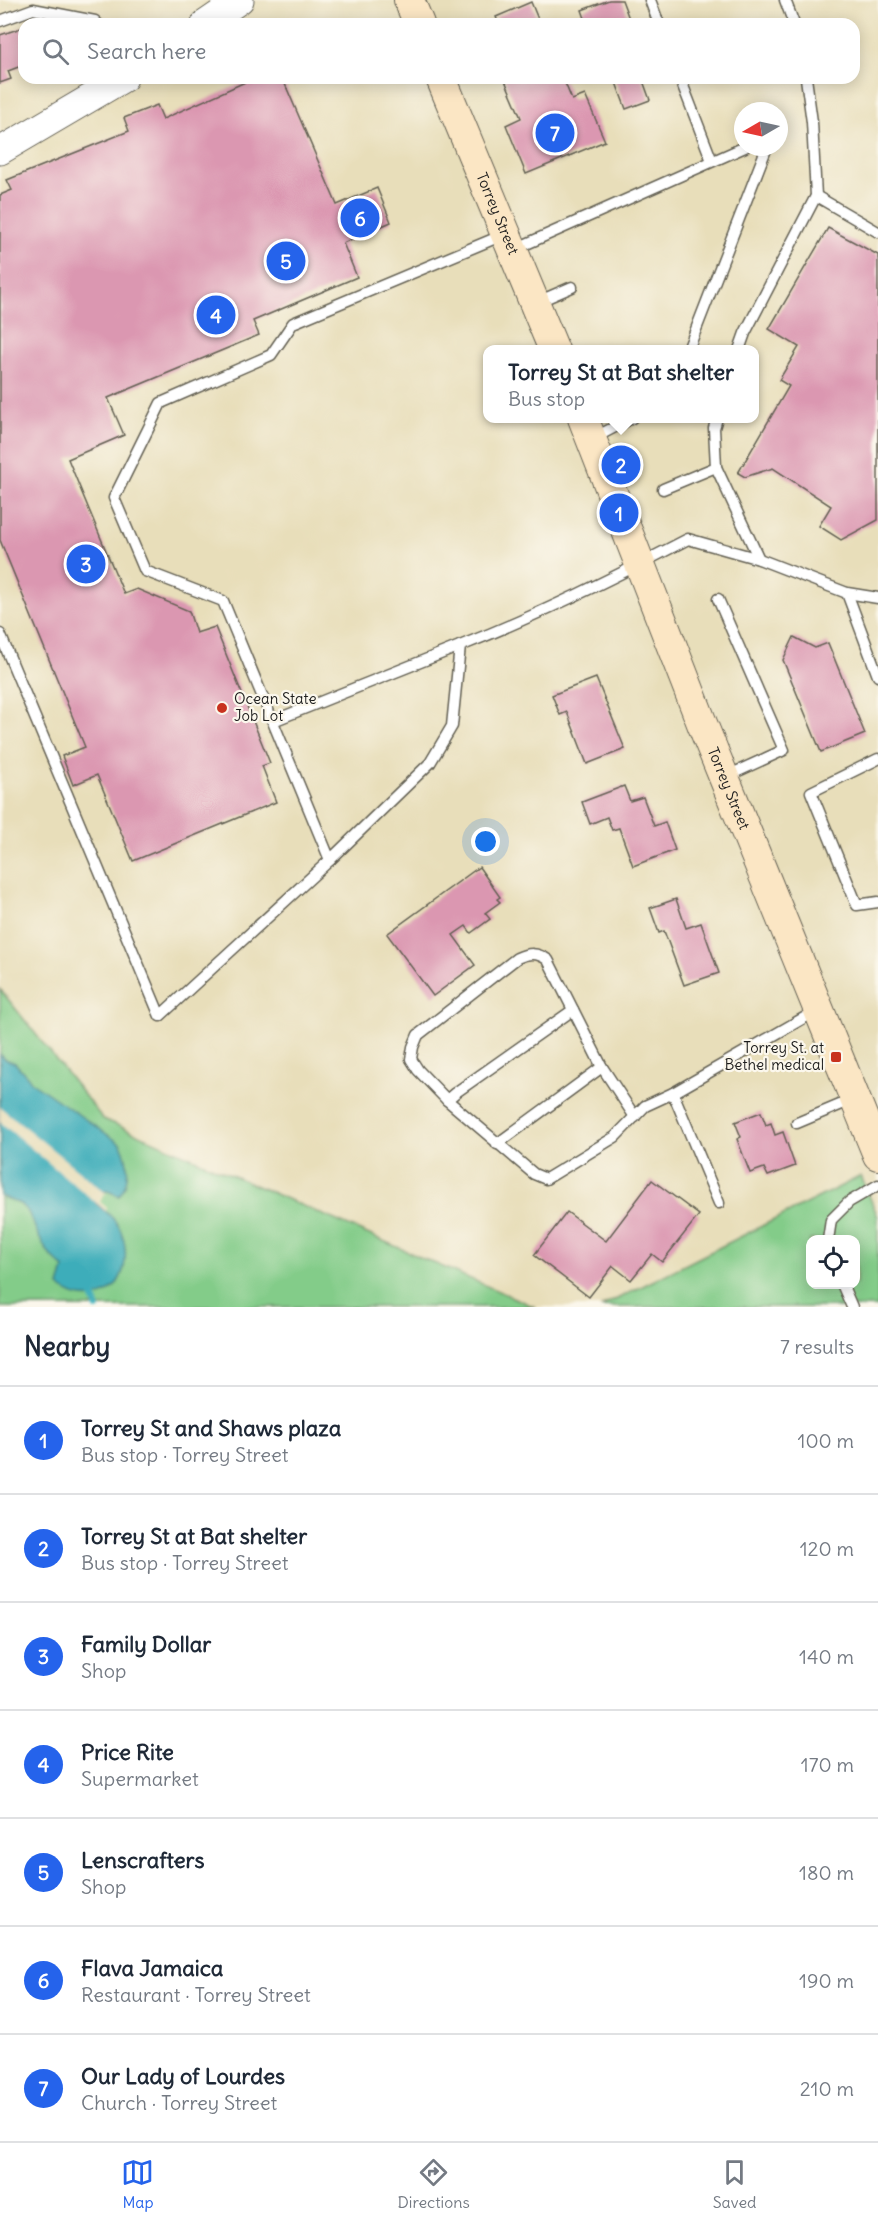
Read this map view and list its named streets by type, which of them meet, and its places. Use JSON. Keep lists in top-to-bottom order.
{
  "streets": {
    "main road": ["Torrey Street"]
  },
  "places": {
    "other": ["Ocean State Job Lot"],
    "transit": ["Torrey St. at Bethel medical"]
  },
  "north": "left",
  "page": {
    "search": "Search here",
    "pins": [
      "7",
      "6",
      "5",
      "4",
      "2",
      "1",
      "3"
    ],
    "popup": ["Torrey St at Bat shelter", "Bus stop"],
    "heading": ["Nearby", "7 results"],
    "list": [
      {
        "mark": "1",
        "name": "Torrey St and Shaws plaza",
        "note": "Bus stop · Torrey Street",
        "value": "100 m"
      },
      {
        "mark": "2",
        "name": "Torrey St at Bat shelter",
        "note": "Bus stop · Torrey Street",
        "value": "120 m"
      },
      {
        "mark": "3",
        "name": "Family Dollar",
        "note": "Shop",
        "value": "140 m"
      },
      {
        "mark": "4",
        "name": "Price Rite",
        "note": "Supermarket",
        "value": "170 m"
      },
      {
        "mark": "5",
        "name": "Lenscrafters",
        "note": "Shop",
        "value": "180 m"
      },
      {
        "mark": "6",
        "name": "Flava Jamaica",
        "note": "Restaurant · Torrey Street",
        "value": "190 m"
      },
      {
        "mark": "7",
        "name": "Our Lady of Lourdes",
        "note": "Church · Torrey Street",
        "value": "210 m"
      }
    ],
    "nav": ["Map", "Directions", "Saved"]
  }
}
